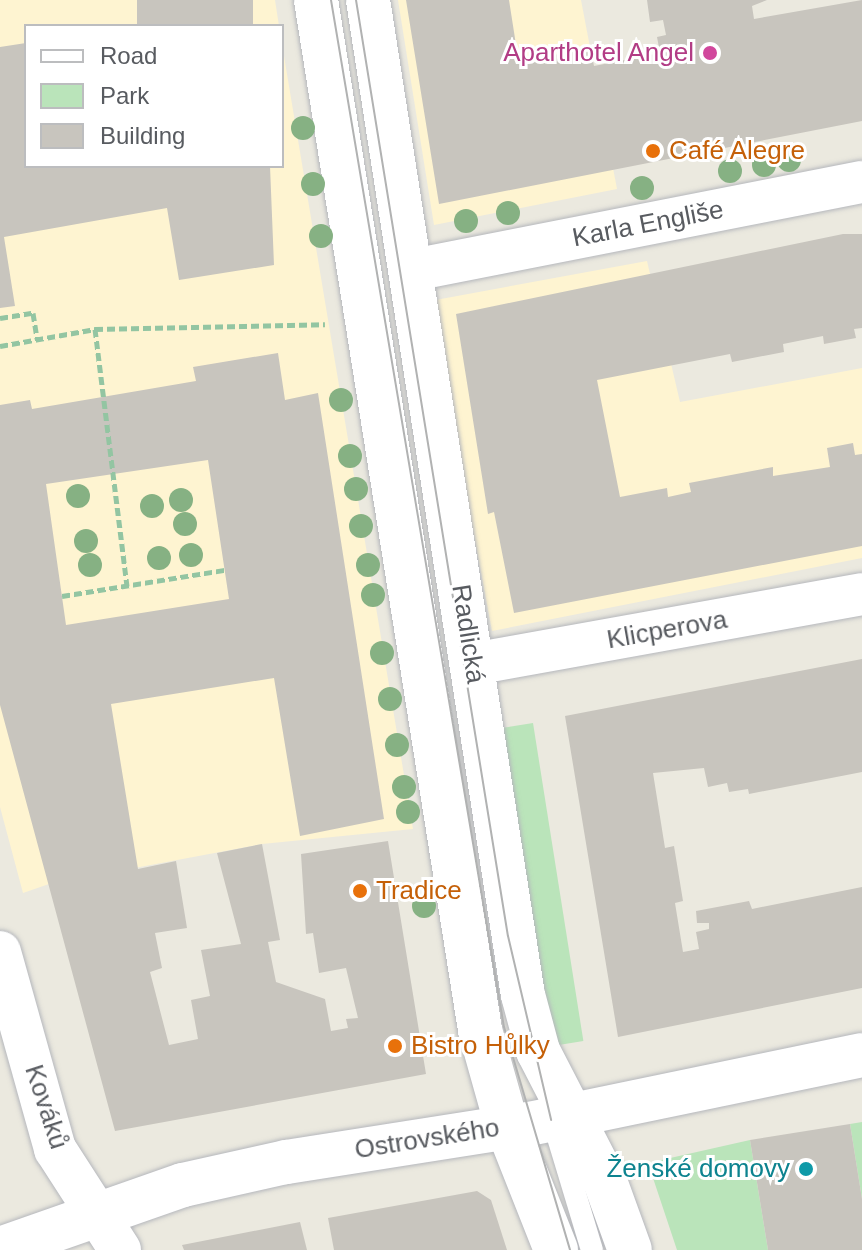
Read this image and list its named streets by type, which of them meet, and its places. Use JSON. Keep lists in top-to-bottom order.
{
  "streets": {
    "main road": ["Radlická", "Ostrovského"],
    "street": ["Karla Engliše", "Klicperova", "Kováků"]
  },
  "crossings": [
    ["Klicperova", "Radlická"],
    ["Radlická", "Ostrovského"],
    ["Kováků", "Ostrovského"]
  ],
  "places": [
    "Aparthotel Angel",
    "Café Alegre",
    "Tradice",
    "Bistro Hůlky",
    "Ženské domovy"
  ],
  "legend": ["Road", "Park", "Building"]
}
